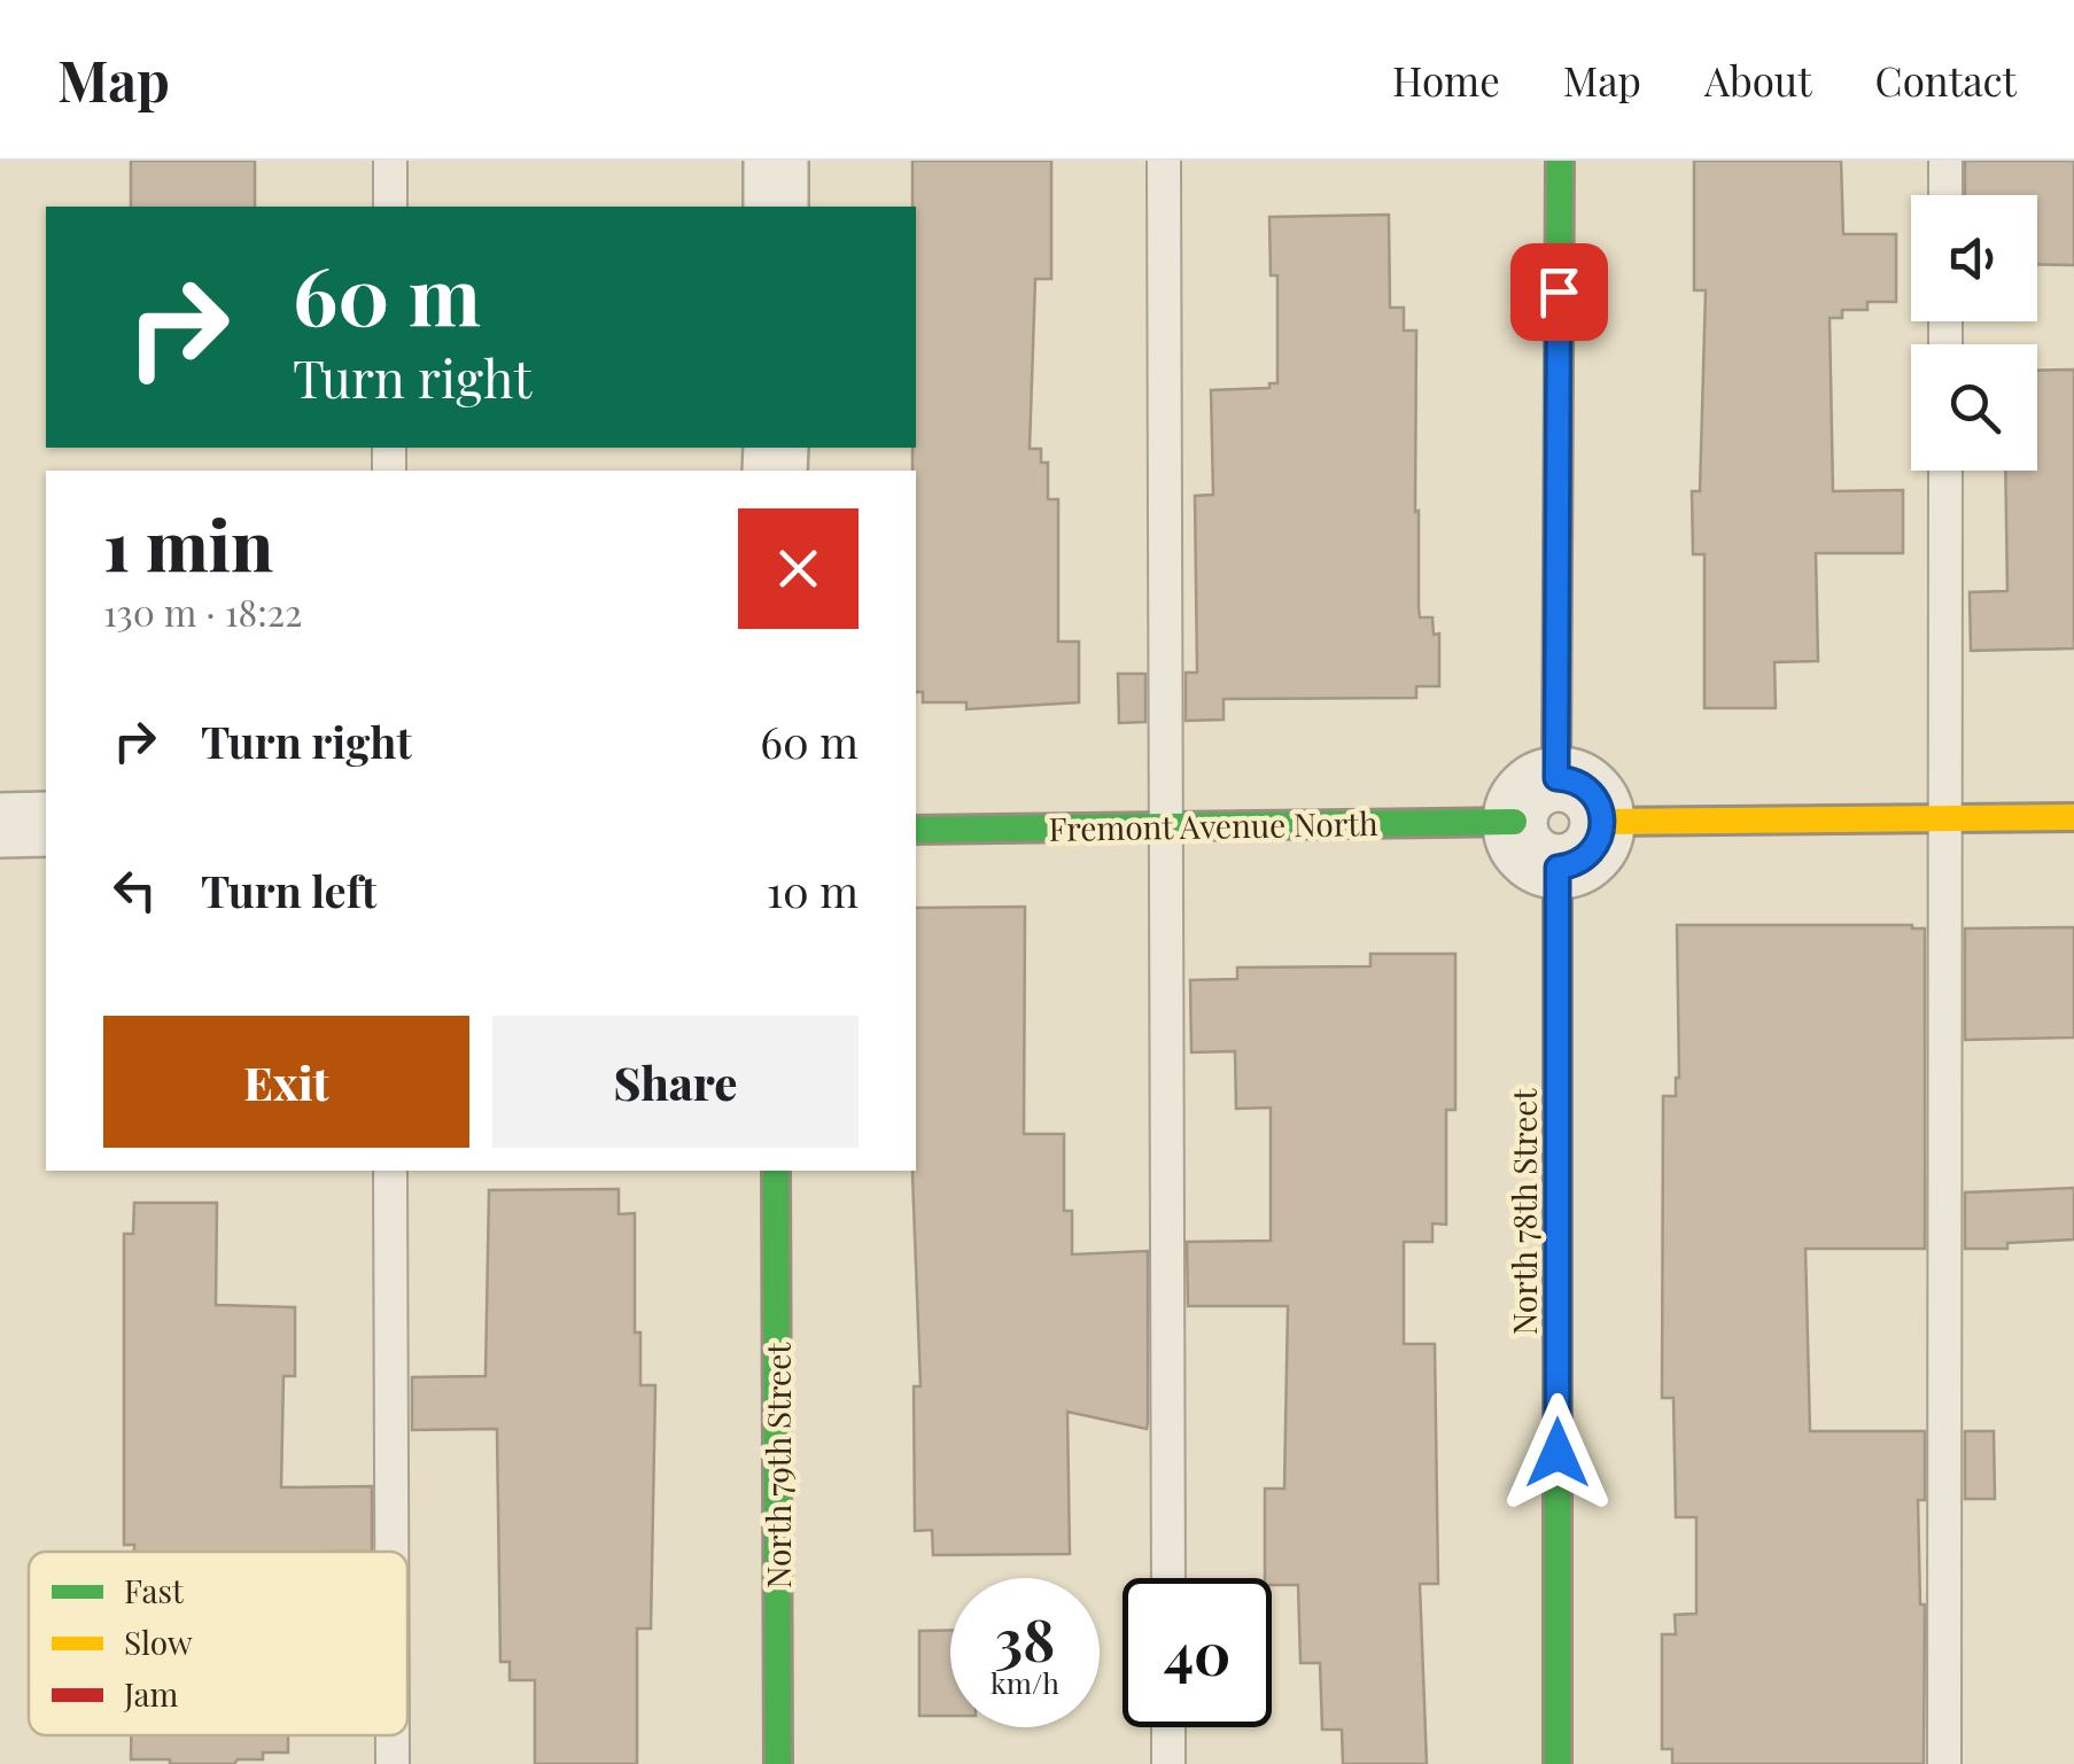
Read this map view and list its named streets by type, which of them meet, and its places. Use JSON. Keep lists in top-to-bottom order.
{
  "streets": {
    "street": ["Fremont Avenue North", "North 78th Street", "North 79th Street"]
  },
  "crossings": [
    ["Fremont Avenue North", "North 78th Street"]
  ],
  "legend": ["Fast", "Slow", "Jam"],
  "page": {
    "header": "Map",
    "nav": [
      "Home",
      "Map",
      "About",
      "Contact"
    ],
    "turn": ["60 m", "Turn right"],
    "heading": ["1 min", "130 m · 18:22"],
    "list": [
      {
        "name": "Turn right",
        "value": "60 m"
      },
      {
        "name": "Turn left",
        "value": "10 m"
      }
    ],
    "buttons": ["Exit", "Share"],
    "speed": "38 km/h",
    "limit": "40"
  }
}
